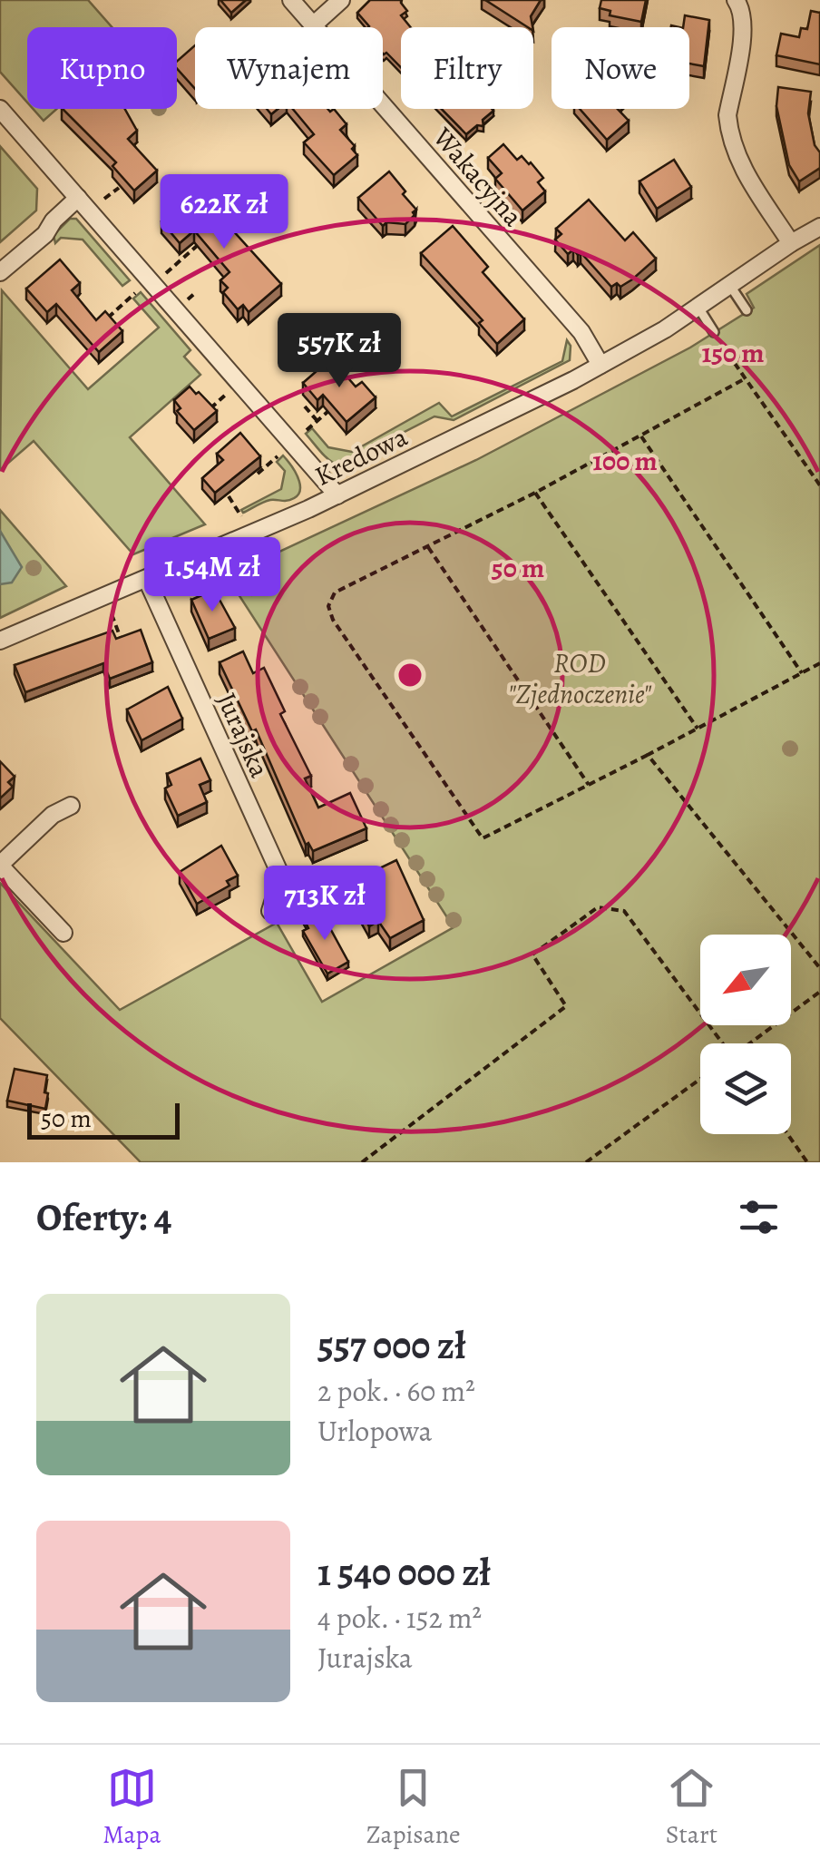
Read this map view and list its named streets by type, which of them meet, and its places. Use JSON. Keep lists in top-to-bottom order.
{
  "streets": {
    "street": ["Wakacyjna", "Kredowa", "Jurajska"]
  },
  "crossings": [
    ["Wakacyjna", "Kredowa"],
    ["Kredowa", "Jurajska"]
  ],
  "parks": ["ROD \"Zjednoczenie\""],
  "scale_bar": "50 m",
  "north": "bottom left",
  "page": {
    "chip": [
      "Kupno",
      "Wynajem",
      "Filtry",
      "Nowe"
    ],
    "price": [
      "622K zł",
      "557K zł",
      "1.54M zł",
      "713K zł"
    ],
    "scale": "50 m",
    "heading": "Oferty: 4",
    "list": [
      {
        "name": "557 000 zł",
        "note": "2 pok. · 60 m² · Urlopowa"
      },
      {
        "name": "1 540 000 zł",
        "note": "4 pok. · 152 m² · Jurajska"
      }
    ],
    "tabs": ["Mapa", "Zapisane", "Start"]
  },
  "rings": ["150 m", "100 m", "50 m"]
}
